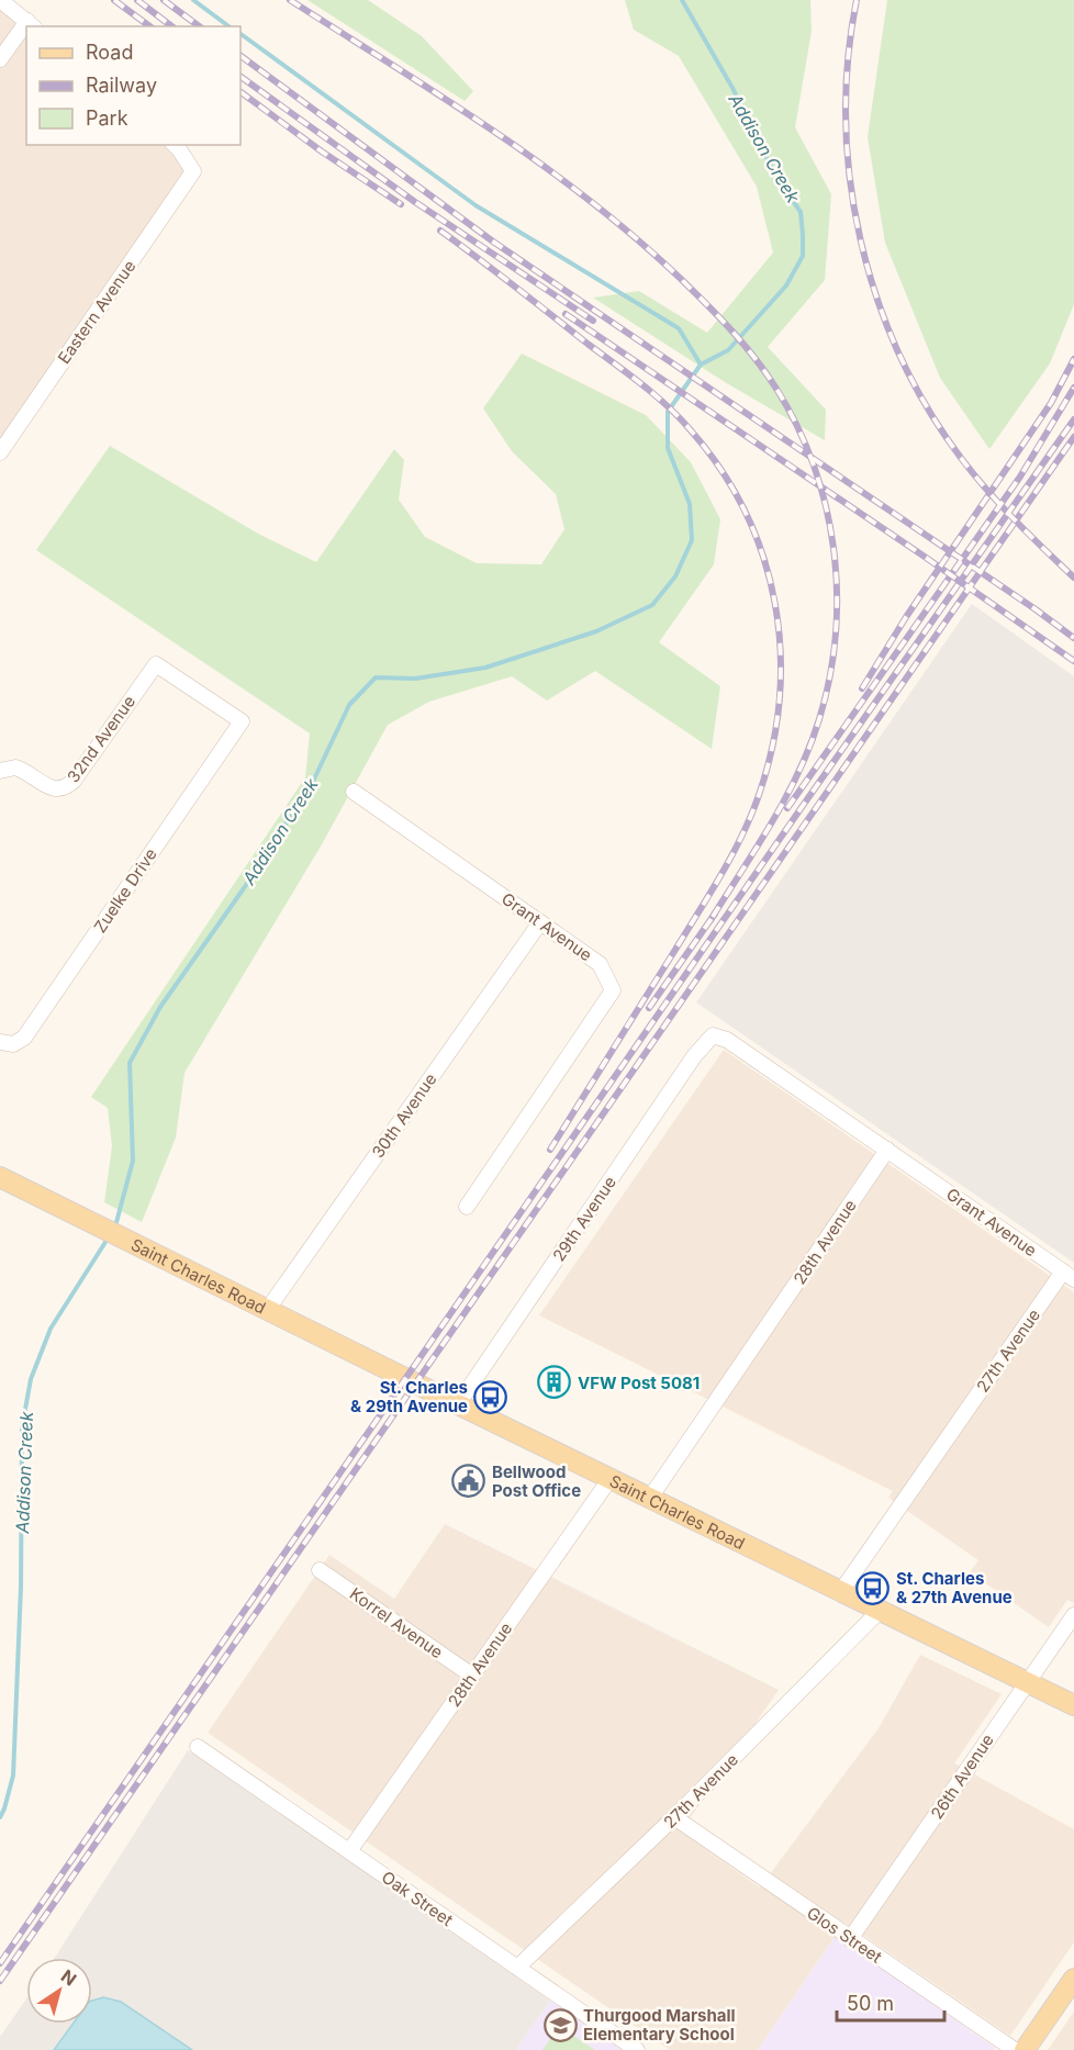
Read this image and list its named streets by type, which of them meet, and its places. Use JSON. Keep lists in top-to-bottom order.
{
  "streets": {
    "main road": ["Saint Charles Road"],
    "street": [
      "Eastern Avenue",
      "32nd Avenue",
      "Zuelke Drive",
      "Grant Avenue",
      "30th Avenue",
      "29th Avenue",
      "28th Avenue",
      "27th Avenue",
      "Korrel Avenue",
      "26th Avenue",
      "Oak Street",
      "Glos Street"
    ]
  },
  "crossings": [
    ["32nd Avenue", "Zuelke Drive"],
    ["Grant Avenue", "30th Avenue"],
    ["Grant Avenue", "29th Avenue"],
    ["Grant Avenue", "28th Avenue"],
    ["Grant Avenue", "27th Avenue"],
    ["30th Avenue", "Saint Charles Road"],
    ["29th Avenue", "Saint Charles Road"],
    ["28th Avenue", "Saint Charles Road"],
    ["28th Avenue", "Korrel Avenue"],
    ["28th Avenue", "Oak Street"],
    ["Saint Charles Road", "27th Avenue"],
    ["Saint Charles Road", "26th Avenue"],
    ["27th Avenue", "Oak Street"],
    ["27th Avenue", "Glos Street"],
    ["26th Avenue", "Glos Street"]
  ],
  "water": ["Addison Creek"],
  "places": {
    "building": ["VFW Post 5081"],
    "bus stop": ["St. Charles & 29th Avenue", "St. Charles & 27th Avenue"],
    "public building": ["Bellwood Post Office"],
    "school or university": ["Thurgood Marshall Elementary School"]
  },
  "legend": ["Road", "Railway", "Park"],
  "scale_bar": "50 m",
  "north": "top right"
}
